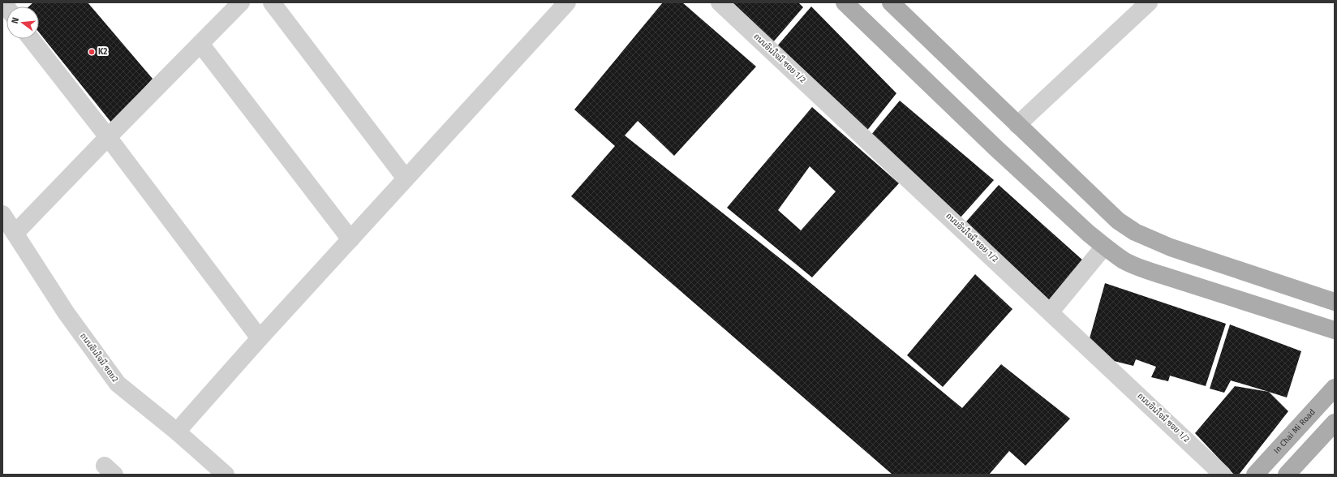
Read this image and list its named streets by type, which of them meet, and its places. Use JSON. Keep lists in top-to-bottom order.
{
  "streets": {
    "main road": ["In Chai Mi Road"],
    "street": ["ถนนอินใจมี ซอย 1/2", "ถนนอินใจมี ซอย2"]
  },
  "places": ["K2"],
  "north": "left"
}
